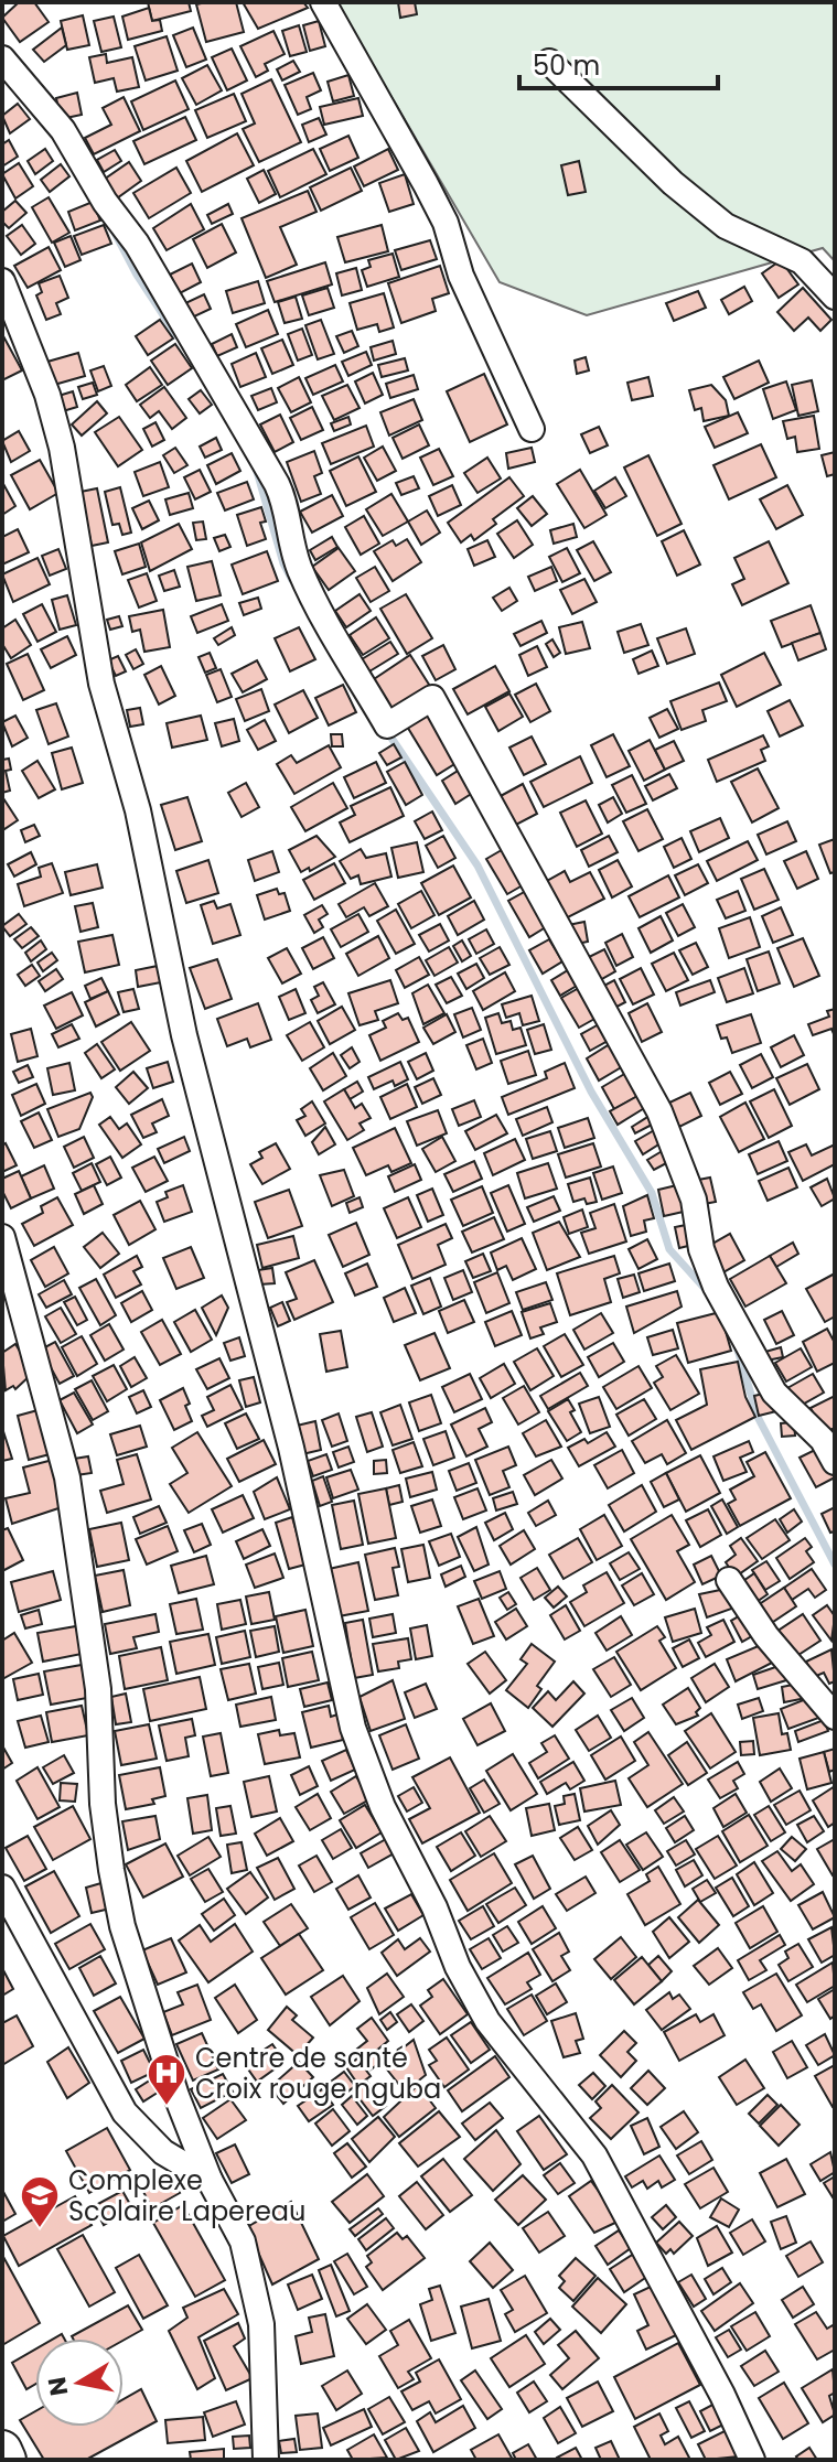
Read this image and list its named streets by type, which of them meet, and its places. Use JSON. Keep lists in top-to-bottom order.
{
  "places": {
    "hospital": ["Centre de santé Croix rouge nguba"],
    "school or university": ["Complexe Scolaire Lapereau"]
  },
  "scale_bar": "50 m",
  "north": "left"
}
